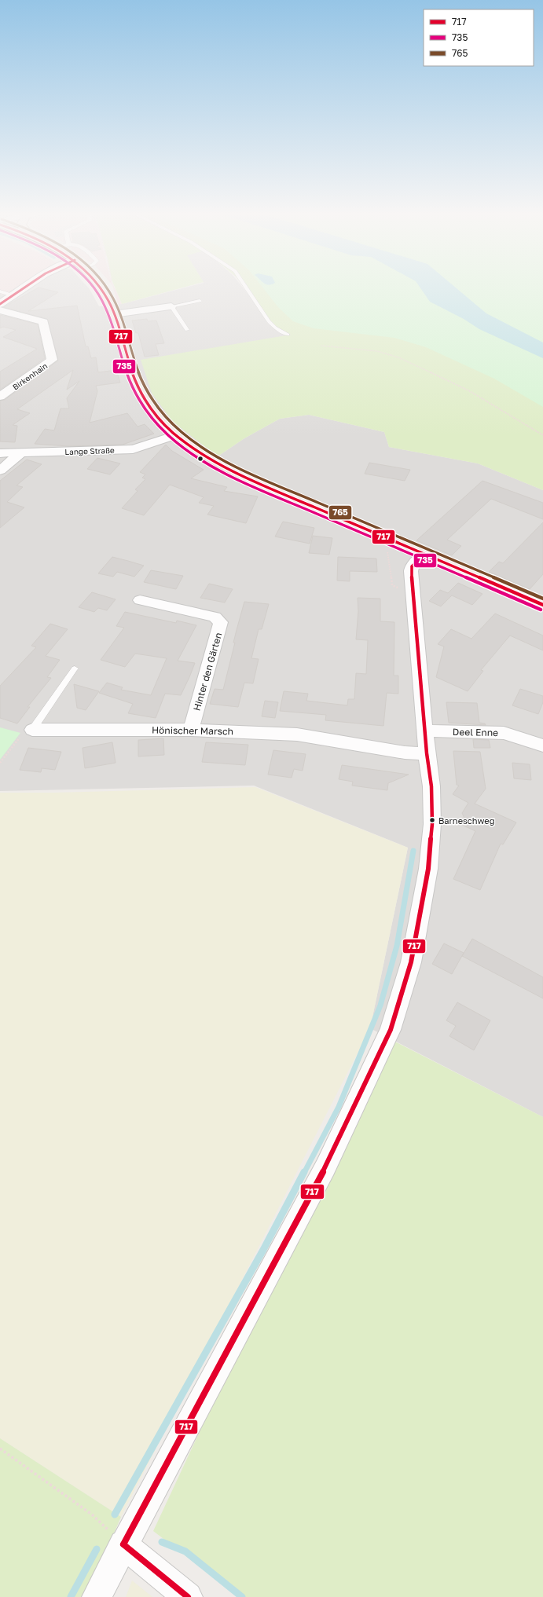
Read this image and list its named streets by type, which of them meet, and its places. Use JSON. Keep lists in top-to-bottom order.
{
  "streets": {
    "street": [
      "Birkenhain",
      "Lange Straße",
      "Hinter den Gärten",
      "Hönischer Marsch",
      "Deel Enne"
    ]
  },
  "crossings": [
    ["Hinter den Gärten", "Hönischer Marsch"]
  ],
  "places": ["Barneschweg"],
  "lines": ["transit line 717", "transit line 735", "transit line 765"],
  "legend": ["717", "735", "765"]
}
